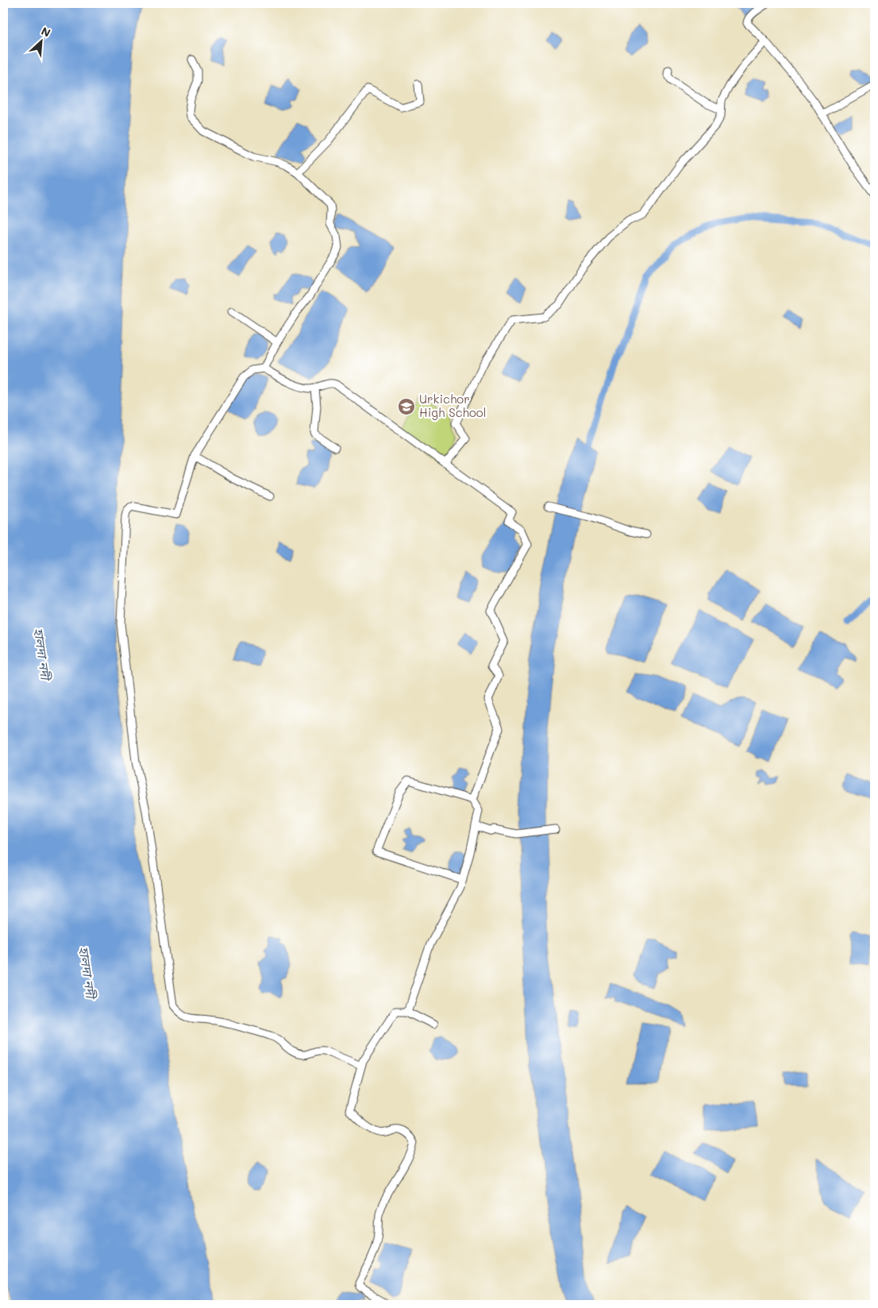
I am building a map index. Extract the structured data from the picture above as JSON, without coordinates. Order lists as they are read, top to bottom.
{
  "water": ["হালদা নদী"],
  "places": {
    "school or university": ["Urkichor High School"]
  },
  "north": "top right"
}
